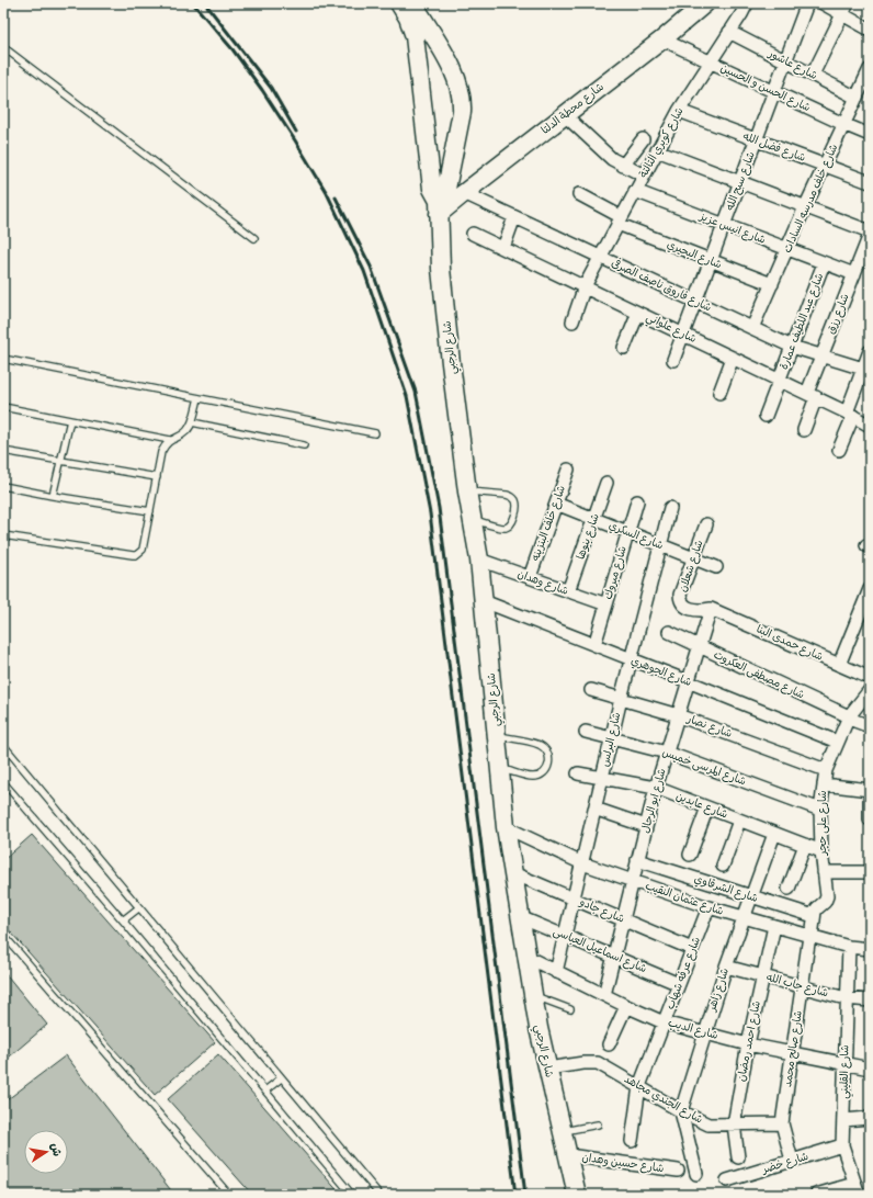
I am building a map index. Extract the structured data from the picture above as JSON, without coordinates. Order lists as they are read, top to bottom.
{
  "streets": {
    "main road": ["شارع محطة الدلتا", "شارع الرجبي"],
    "street": [
      "شارع عاشور",
      "شارع الحسن و الحسين",
      "شارع كوبري التالتة",
      "شارع فضل الله",
      "شارع سبح الله",
      "شارع خلف مدرسه السادات",
      "شارع انيس عزيز",
      "شارع البحيري",
      "شارع فاروق ناصف الصرفى",
      "شارع رزق",
      "شارع عبد اللطيف عمارة",
      "شارع علواني",
      "شارع خلف البنزينه",
      "شارع السكري",
      "شارع بنوها",
      "شارع شعلان",
      "شارع مبروك",
      "شارع وهدان",
      "شارع حمدى البنا",
      "شارع الجوهري",
      "شارع مصطفى العكروت",
      "شارع نصار",
      "شارع البرلس",
      "شارع المرسى خميس",
      "شارع ابو الرجال",
      "شارع عابدين",
      "شارع على حجر",
      "شارع الشرقاوي",
      "شارع عثمان النقيب",
      "شارع جادو",
      "شارع اسماعيل العباسى",
      "شارع عرفه شهاب",
      "شارع جاب الله",
      "شارع زاهر",
      "شارع الديب",
      "شارع احمد رمضان",
      "شارع صالح محمد",
      "شارع القليني",
      "شارع الجندي مجاهد",
      "شارع حسين وهدان",
      "شارع خضر"
    ]
  },
  "crossings": [
    ["شارع عاشور", "شارع كوبري التالتة"],
    ["شارع عاشور", "شارع سبح الله"],
    ["شارع عاشور", "شارع خلف مدرسه السادات"],
    ["شارع الحسن و الحسين", "شارع محطة الدلتا"],
    ["شارع الحسن و الحسين", "شارع كوبري التالتة"],
    ["شارع الحسن و الحسين", "شارع سبح الله"],
    ["شارع الحسن و الحسين", "شارع خلف مدرسه السادات"],
    ["شارع محطة الدلتا", "شارع فاروق ناصف الصرفى"],
    ["شارع محطة الدلتا", "شارع الرجبي"],
    ["شارع كوبري التالتة", "شارع فضل الله"],
    ["شارع كوبري التالتة", "شارع انيس عزيز"],
    ["شارع كوبري التالتة", "شارع البحيري"],
    ["شارع كوبري التالتة", "شارع فاروق ناصف الصرفى"],
    ["شارع كوبري التالتة", "شارع علواني"],
    ["شارع فضل الله", "شارع سبح الله"],
    ["شارع فضل الله", "شارع خلف مدرسه السادات"],
    ["شارع سبح الله", "شارع انيس عزيز"],
    ["شارع سبح الله", "شارع البحيري"],
    ["شارع سبح الله", "شارع فاروق ناصف الصرفى"],
    ["شارع سبح الله", "شارع علواني"],
    ["شارع خلف مدرسه السادات", "شارع انيس عزيز"],
    ["شارع خلف مدرسه السادات", "شارع البحيري"],
    ["شارع خلف مدرسه السادات", "شارع فاروق ناصف الصرفى"],
    ["شارع انيس عزيز", "شارع رزق"],
    ["شارع انيس عزيز", "شارع عبد اللطيف عمارة"],
    ["شارع فاروق ناصف الصرفى", "شارع رزق"],
    ["شارع فاروق ناصف الصرفى", "شارع عبد اللطيف عمارة"],
    ["شارع رزق", "شارع علواني"],
    ["شارع عبد اللطيف عمارة", "شارع علواني"],
    ["شارع الرجبي", "شارع وهدان"],
    ["شارع الرجبي", "شارع الجوهري"],
    ["شارع الرجبي", "شارع عثمان النقيب"],
    ["شارع الرجبي", "شارع جادو"],
    ["شارع الرجبي", "شارع اسماعيل العباسى"],
    ["شارع الرجبي", "شارع الديب"],
    ["شارع الرجبي", "شارع الجندي مجاهد"],
    ["شارع الرجبي", "شارع حسين وهدان"],
    ["شارع خلف البنزينه", "شارع السكري"],
    ["شارع خلف البنزينه", "شارع وهدان"],
    ["شارع السكري", "شارع بنوها"],
    ["شارع السكري", "شارع شعلان"],
    ["شارع السكري", "شارع مبروك"],
    ["شارع السكري", "شارع البرلس"],
    ["شارع بنوها", "شارع وهدان"],
    ["شارع شعلان", "شارع حمدى البنا"],
    ["شارع شعلان", "شارع ابو الرجال"],
    ["شارع مبروك", "شارع وهدان"],
    ["شارع مبروك", "شارع الجوهري"],
    ["شارع حمدى البنا", "شارع ابو الرجال"],
    ["شارع الجوهري", "شارع البرلس"],
    ["شارع الجوهري", "شارع ابو الرجال"],
    ["شارع الجوهري", "شارع على حجر"],
    ["شارع مصطفى العكروت", "شارع ابو الرجال"],
    ["شارع مصطفى العكروت", "شارع على حجر"],
    ["شارع نصار", "شارع البرلس"],
    ["شارع نصار", "شارع ابو الرجال"],
    ["شارع نصار", "شارع على حجر"],
    ["شارع البرلس", "شارع المرسى خميس"],
    ["شارع البرلس", "شارع عابدين"],
    ["شارع البرلس", "شارع عثمان النقيب"],
    ["شارع البرلس", "شارع جادو"],
    ["شارع البرلس", "شارع اسماعيل العباسى"],
    ["شارع البرلس", "شارع الديب"],
    ["شارع المرسى خميس", "شارع ابو الرجال"],
    ["شارع المرسى خميس", "شارع على حجر"],
    ["شارع ابو الرجال", "شارع عابدين"],
    ["شارع ابو الرجال", "شارع الشرقاوي"],
    ["شارع ابو الرجال", "شارع عثمان النقيب"],
    ["شارع ابو الرجال", "شارع جادو"],
    ["شارع ابو الرجال", "شارع اسماعيل العباسى"],
    ["شارع ابو الرجال", "شارع الديب"],
    ["شارع عابدين", "شارع على حجر"],
    ["شارع عابدين", "شارع زاهر"],
    ["شارع على حجر", "شارع الشرقاوي"],
    ["شارع على حجر", "شارع عثمان النقيب"],
    ["شارع على حجر", "شارع صالح محمد"],
    ["شارع الشرقاوي", "شارع زاهر"],
    ["شارع عثمان النقيب", "شارع عرفه شهاب"],
    ["شارع عثمان النقيب", "شارع زاهر"],
    ["شارع عثمان النقيب", "شارع احمد رمضان"],
    ["شارع عثمان النقيب", "شارع صالح محمد"],
    ["شارع عثمان النقيب", "شارع القليني"],
    ["شارع جادو", "شارع عرفه شهاب"],
    ["شارع اسماعيل العباسى", "شارع عرفه شهاب"],
    ["شارع عرفه شهاب", "شارع الديب"],
    ["شارع عرفه شهاب", "شارع الجندي مجاهد"],
    ["شارع جاب الله", "شارع زاهر"],
    ["شارع جاب الله", "شارع احمد رمضان"],
    ["شارع جاب الله", "شارع صالح محمد"],
    ["شارع جاب الله", "شارع القليني"],
    ["شارع زاهر", "شارع الديب"],
    ["شارع زاهر", "شارع الجندي مجاهد"],
    ["شارع الديب", "شارع احمد رمضان"],
    ["شارع الديب", "شارع صالح محمد"],
    ["شارع الديب", "شارع القليني"],
    ["شارع احمد رمضان", "شارع الجندي مجاهد"],
    ["شارع صالح محمد", "شارع الجندي مجاهد"],
    ["شارع صالح محمد", "شارع خضر"],
    ["شارع القليني", "شارع خضر"]
  ],
  "north": "right"
}
